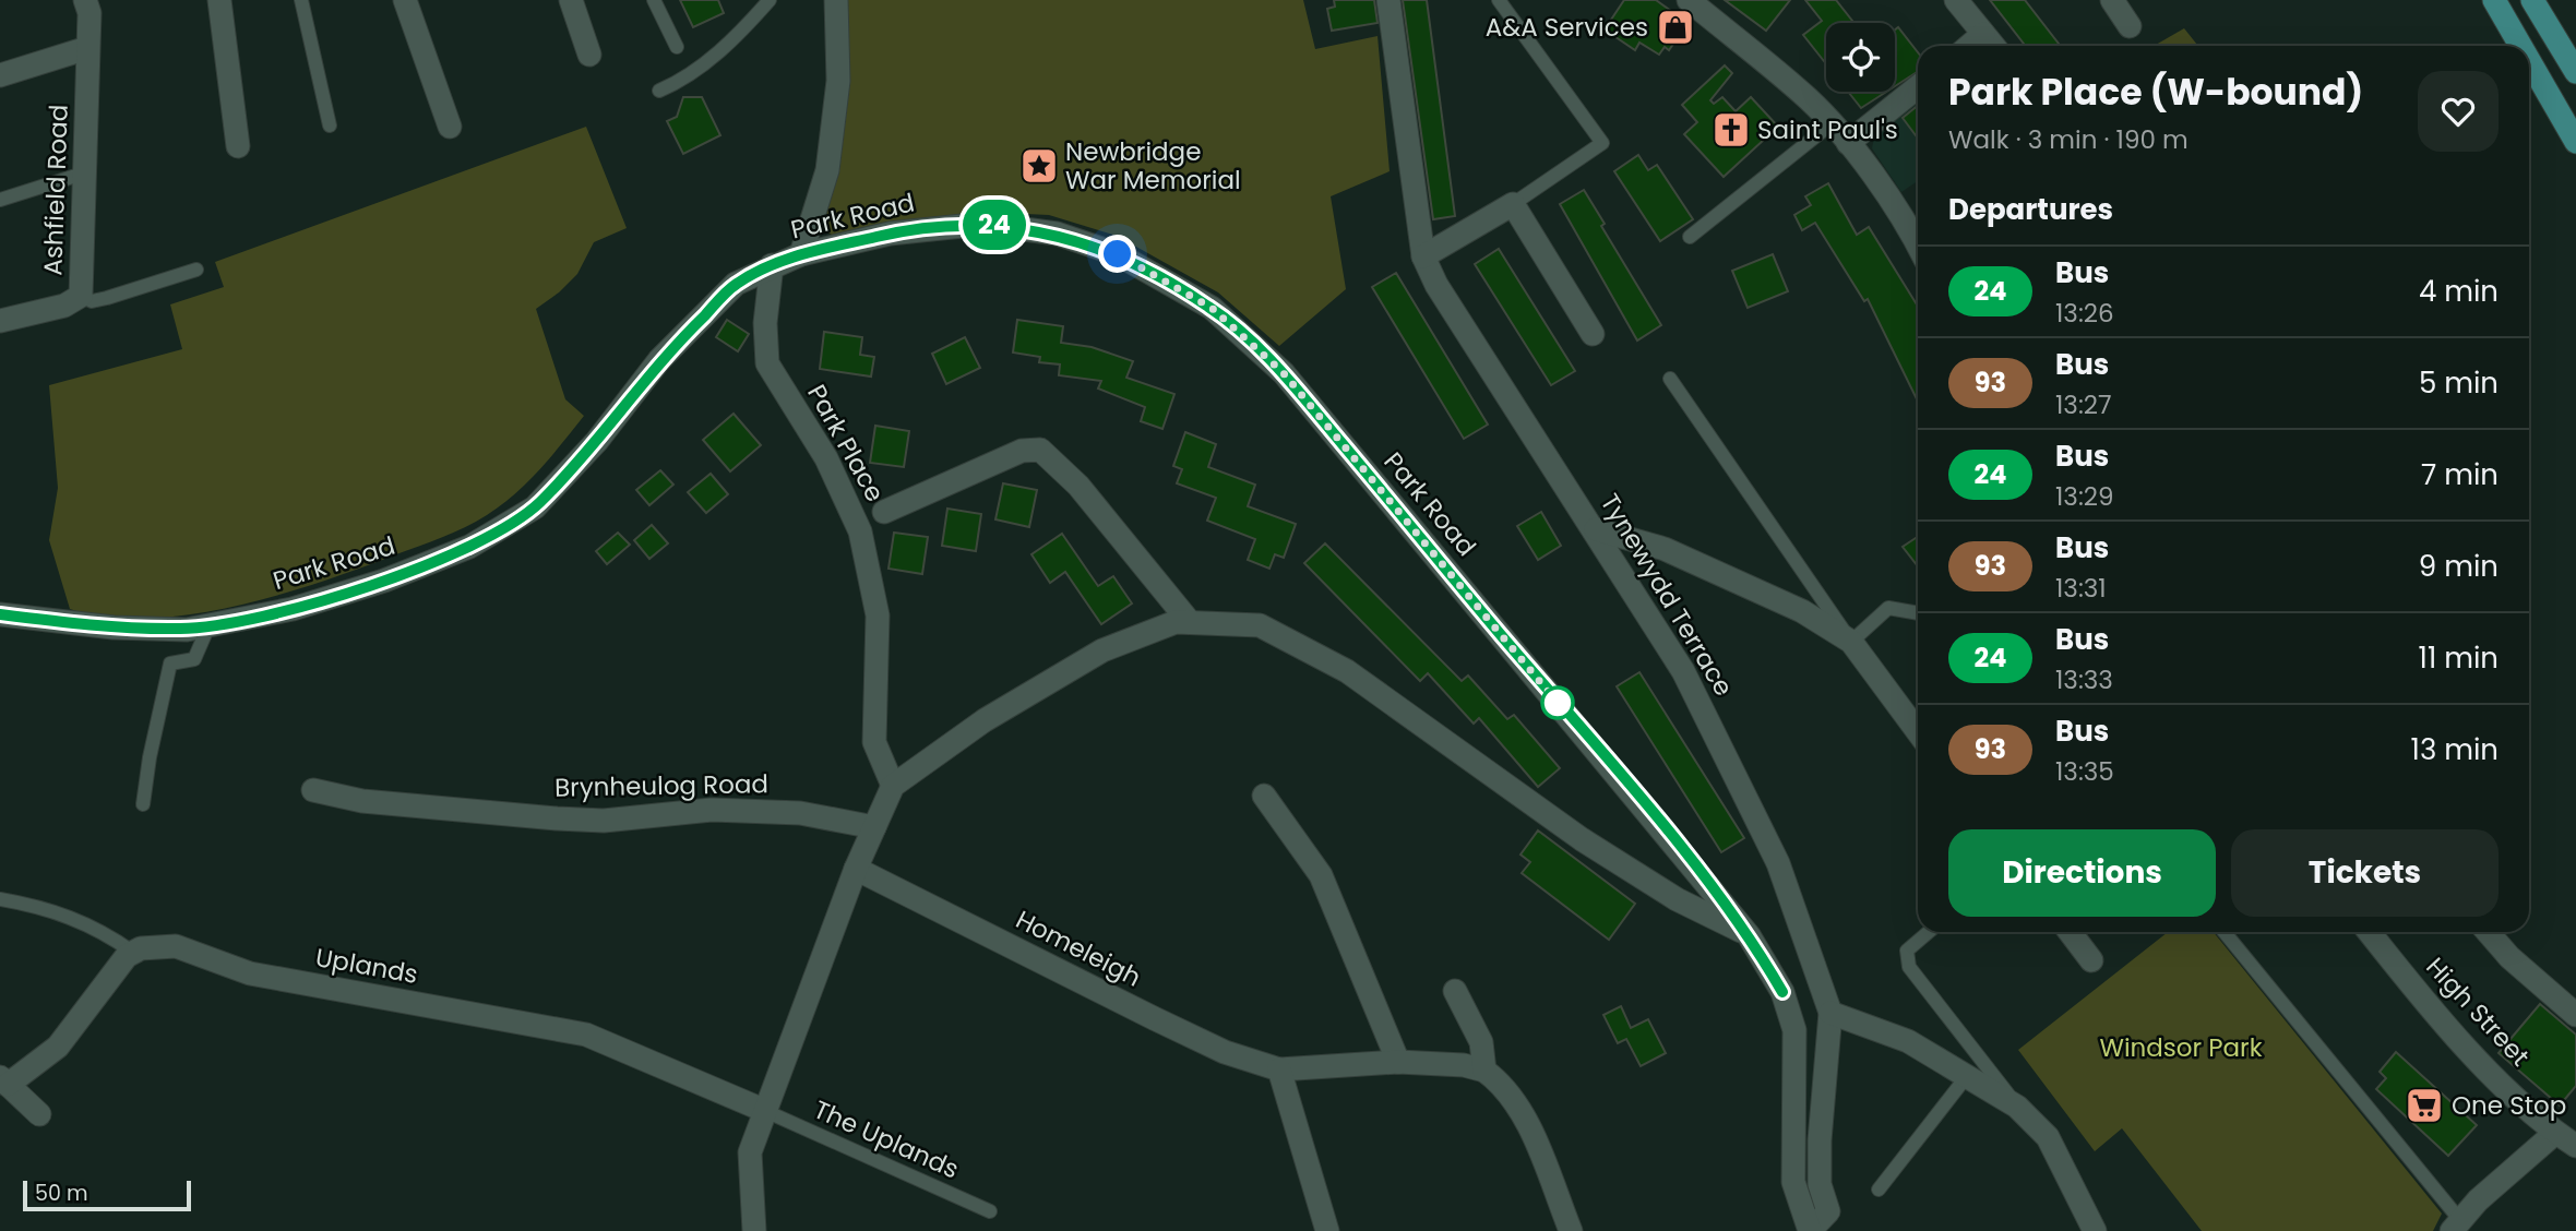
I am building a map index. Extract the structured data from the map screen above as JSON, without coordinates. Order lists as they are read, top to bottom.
{
  "streets": {
    "street": [
      "Ashfield Road",
      "Park Road",
      "Park Place",
      "Tynewydd Terrace",
      "Brynheulog Road",
      "Homeleigh",
      "Uplands",
      "High Street"
    ],
    "lane": ["The Uplands"]
  },
  "crossings": [
    ["Park Road", "Park Place"],
    ["Park Road", "Tynewydd Terrace"],
    ["Uplands", "The Uplands"]
  ],
  "parks": ["Windsor Park"],
  "places": {
    "shop": ["A&A Services"],
    "church": ["Saint Paul's"],
    "place": ["Newbridge War Memorial"],
    "supermarket": ["One Stop"]
  },
  "lines": ["bus line 24"],
  "scale_bar": "50 m",
  "page": {
    "on_map": "24",
    "heading": [
      ["Park Place (W-bound)", "Walk · 3 min · 190 m"],
      "Departures"
    ],
    "list": [
      {
        "mark": "24",
        "name": "Bus",
        "note": "13:26",
        "value": "4 min"
      },
      {
        "mark": "93",
        "name": "Bus",
        "note": "13:27",
        "value": "5 min"
      },
      {
        "mark": "24",
        "name": "Bus",
        "note": "13:29",
        "value": "7 min"
      },
      {
        "mark": "93",
        "name": "Bus",
        "note": "13:31",
        "value": "9 min"
      },
      {
        "mark": "24",
        "name": "Bus",
        "note": "13:33",
        "value": "11 min"
      },
      {
        "mark": "93",
        "name": "Bus",
        "note": "13:35",
        "value": "13 min"
      }
    ],
    "buttons": ["Directions", "Tickets"],
    "scale": "50 m"
  }
}
